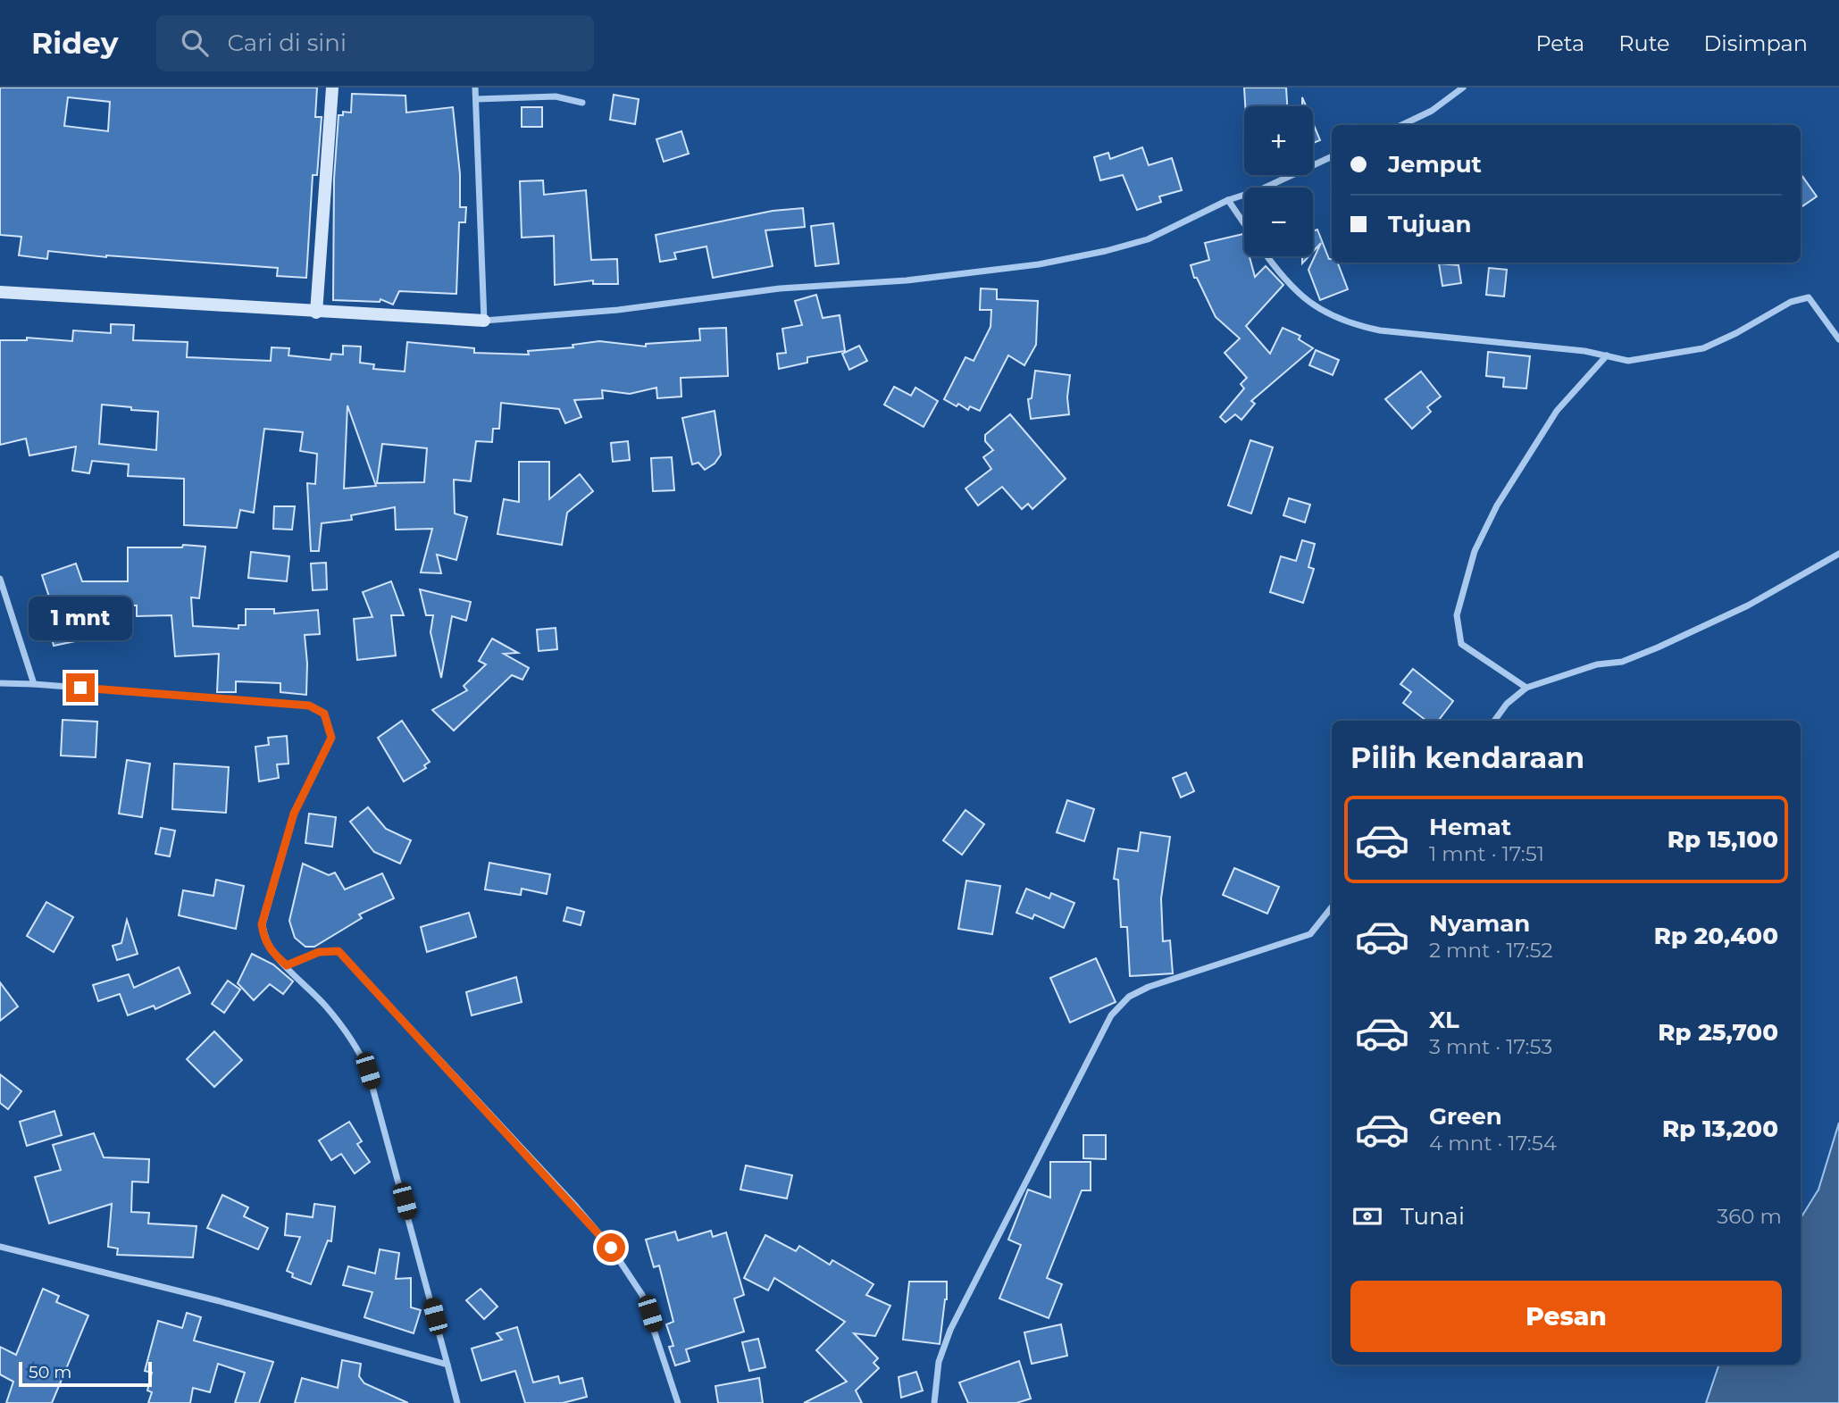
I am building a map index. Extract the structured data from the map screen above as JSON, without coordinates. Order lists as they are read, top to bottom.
{
  "scale_bar": "50 m",
  "page": {
    "header": "Ridey",
    "search": "Cari di sini",
    "nav": ["Peta", "Rute", "Disimpan"],
    "map_buttons": ["+", "−"],
    "banner": ["Jemput", "Tujuan"],
    "bubble": "1 mnt",
    "heading": "Pilih kendaraan",
    "list": [
      {
        "name": "Hemat",
        "note": "1 mnt · 17:51",
        "value": "Rp 15,100"
      },
      {
        "name": "Nyaman",
        "note": "2 mnt · 17:52",
        "value": "Rp 20,400"
      },
      {
        "name": "XL",
        "note": "3 mnt · 17:53",
        "value": "Rp 25,700"
      },
      {
        "name": "Green",
        "note": "4 mnt · 17:54",
        "value": "Rp 13,200"
      }
    ],
    "pay": ["Tunai", "360 m"],
    "buttons": "Pesan",
    "scale": "50 m"
  }
}
